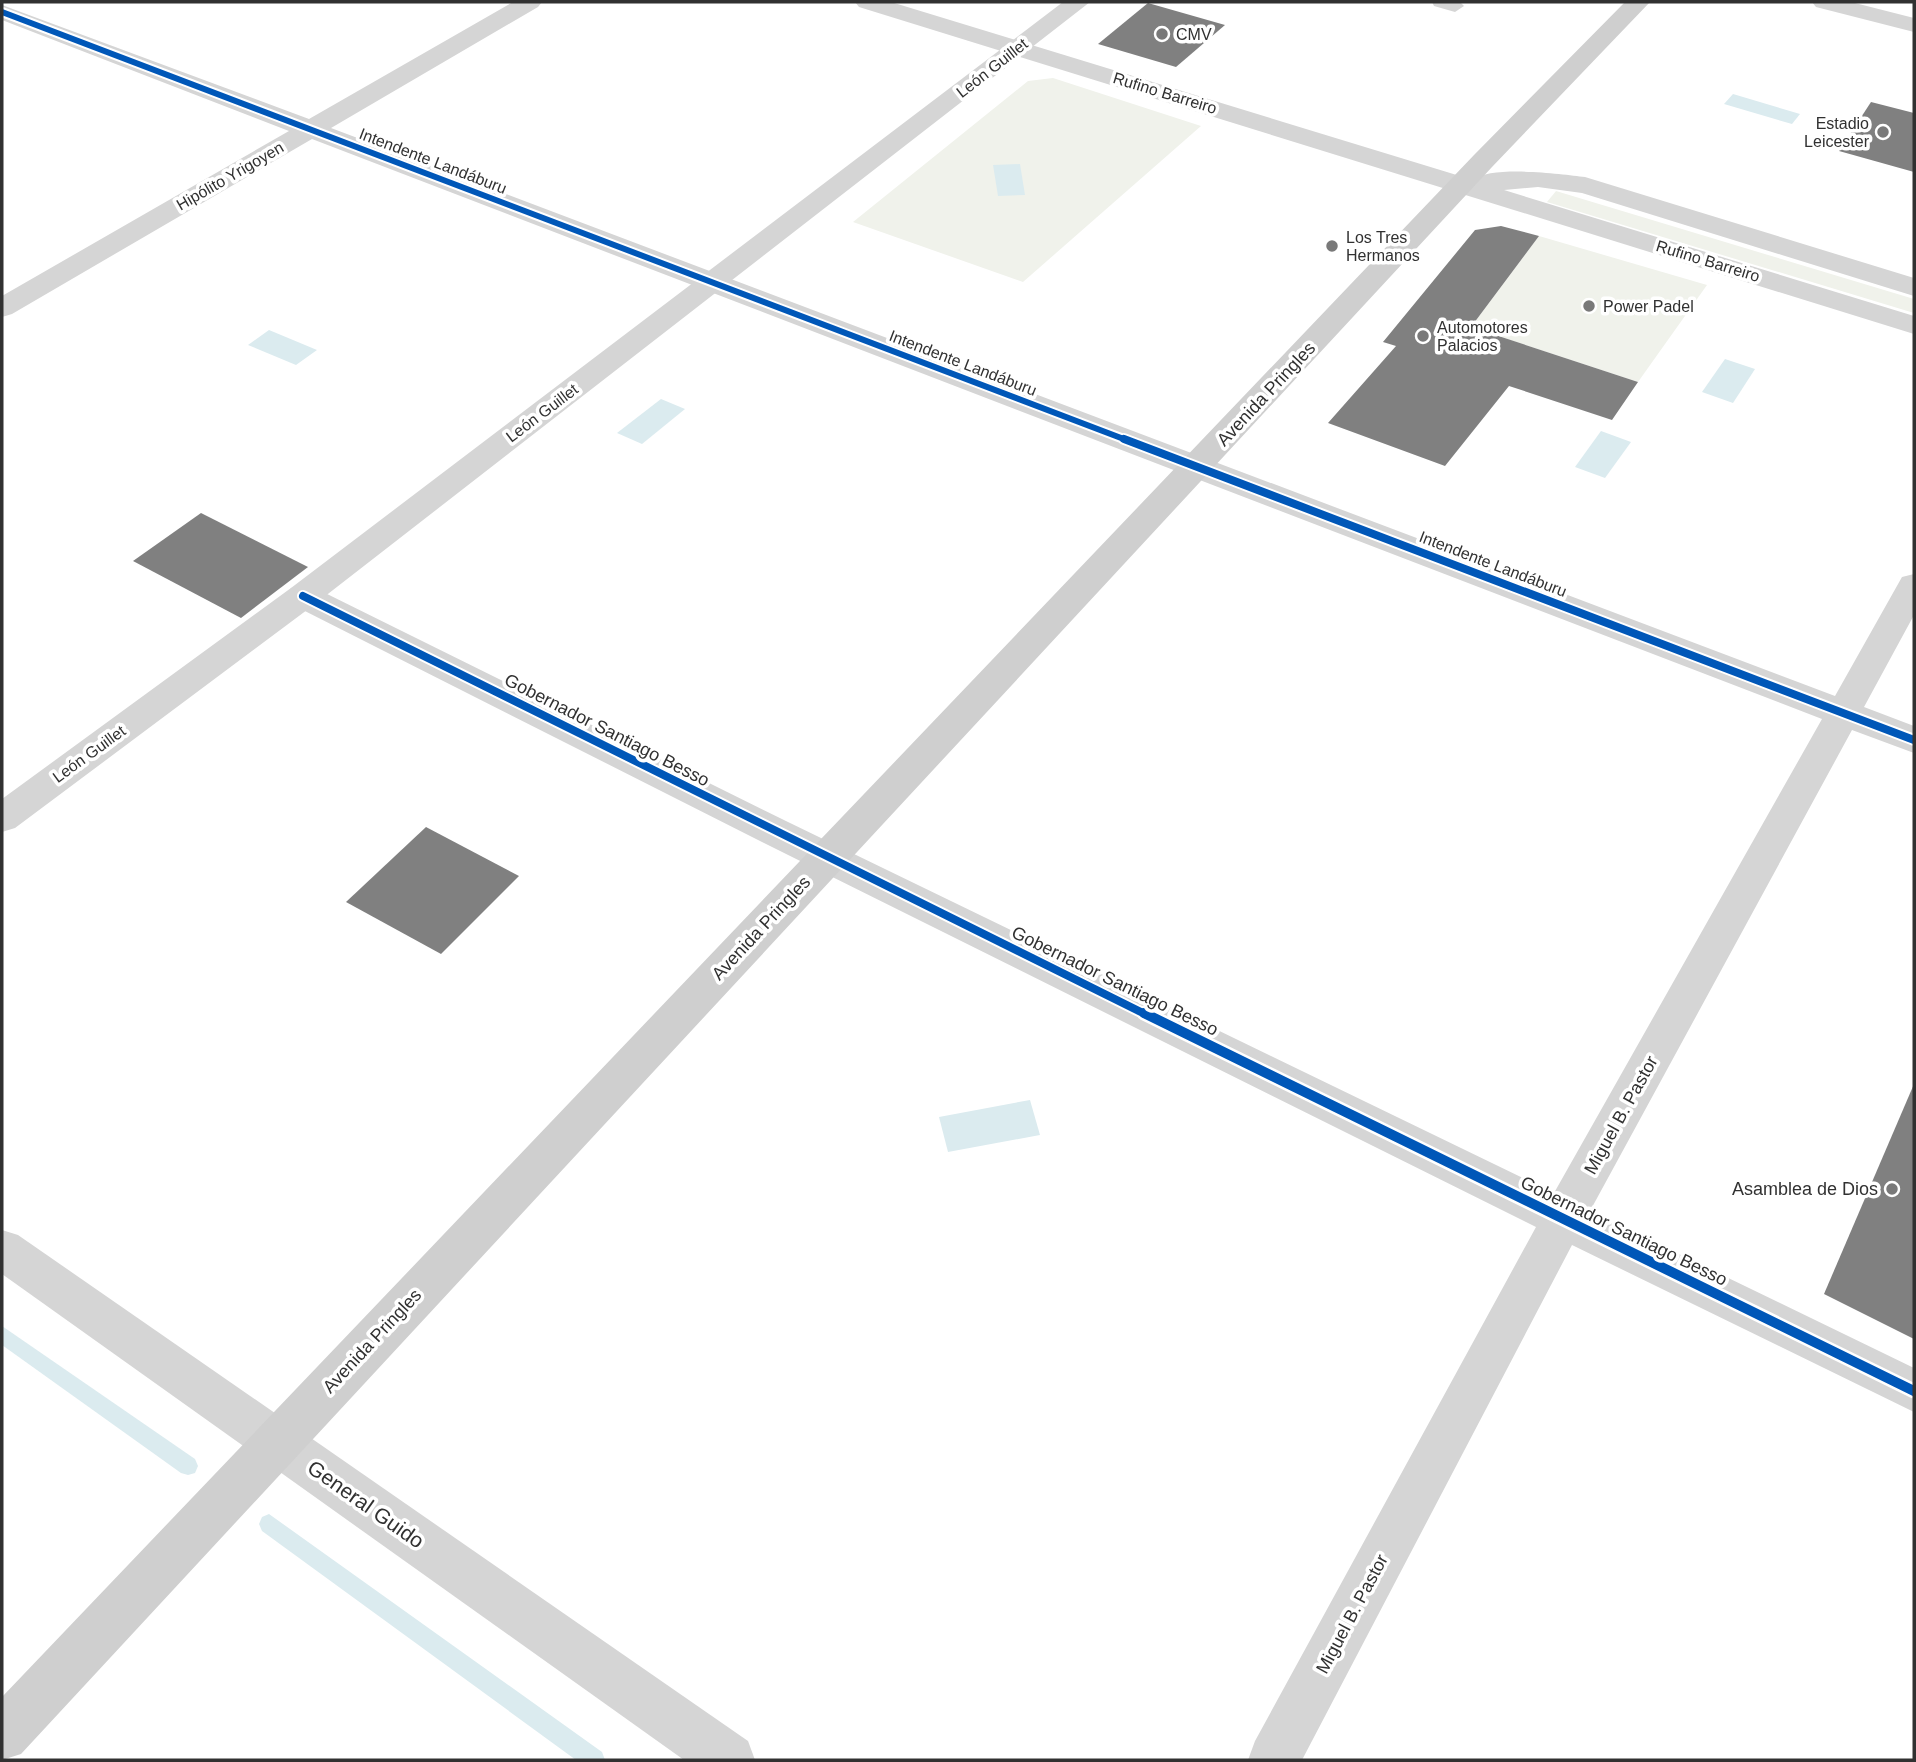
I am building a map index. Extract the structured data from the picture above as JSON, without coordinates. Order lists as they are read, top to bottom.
{
  "streets": {
    "main road": ["Avenida Pringles"],
    "street": [
      "León Guillet",
      "Rufino Barreiro",
      "Intendente Landáburu",
      "Hipólito Yrigoyen",
      "Gobernador Santiago Besso",
      "Miguel B. Pastor",
      "General Guido"
    ]
  },
  "crossings": [
    ["León Guillet", "Rufino Barreiro"],
    ["León Guillet", "Intendente Landáburu"],
    ["León Guillet", "Gobernador Santiago Besso"],
    ["Rufino Barreiro", "Avenida Pringles"],
    ["Intendente Landáburu", "Hipólito Yrigoyen"],
    ["Intendente Landáburu", "Avenida Pringles"],
    ["Intendente Landáburu", "Miguel B. Pastor"],
    ["Avenida Pringles", "Gobernador Santiago Besso"],
    ["Avenida Pringles", "General Guido"],
    ["Gobernador Santiago Besso", "Miguel B. Pastor"]
  ],
  "places": [
    "CMV",
    "Estadio Leicester",
    "Los Tres Hermanos",
    "Power Padel",
    "Automotores Palacios",
    "Asamblea de Dios"
  ]
}
